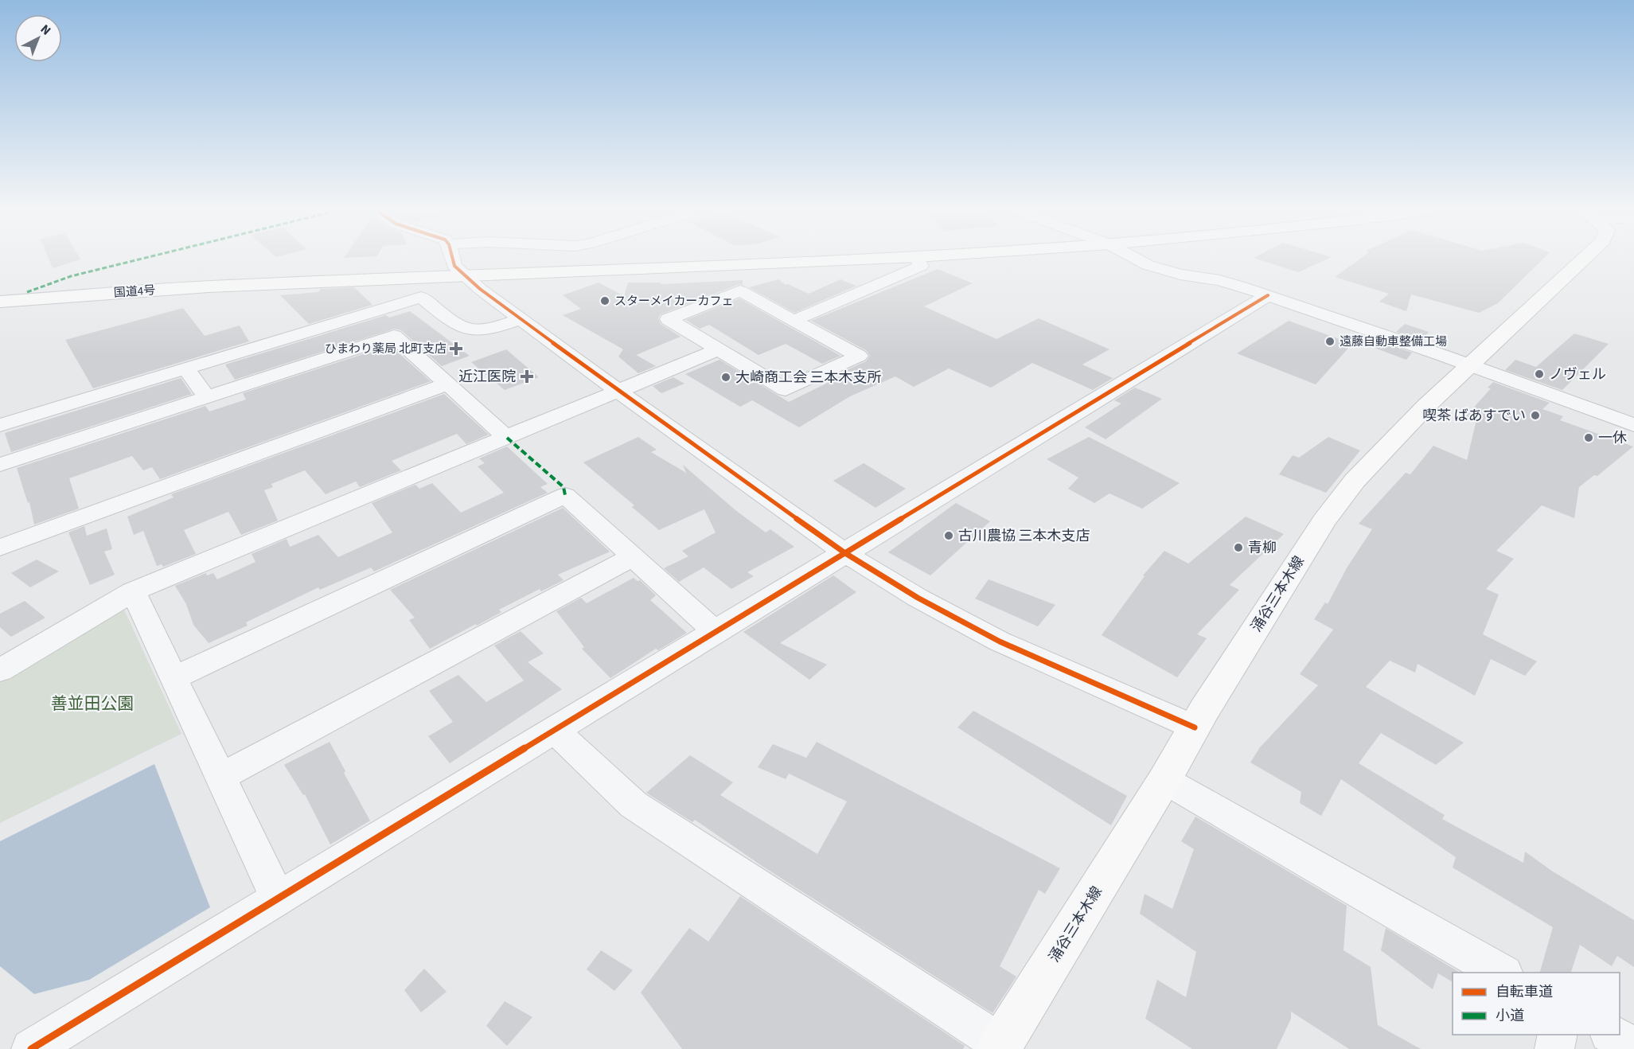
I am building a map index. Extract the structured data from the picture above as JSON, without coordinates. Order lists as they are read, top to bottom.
{
  "streets": {
    "main road": ["国道4号", "涌谷三本木線"]
  },
  "parks": ["善並田公園"],
  "places": {
    "other": [
      "スターメイカーカフェ",
      "遠藤自動車整備工場",
      "ノヴェル",
      "大崎商工会 三本木支所",
      "喫茶 ばあすでい",
      "一休",
      "古川農協 三本木支店",
      "青柳"
    ],
    "health": ["ひまわり薬局 北町支店", "近江医院"]
  },
  "legend": ["自転車道", "小道"],
  "north": "top right"
}
